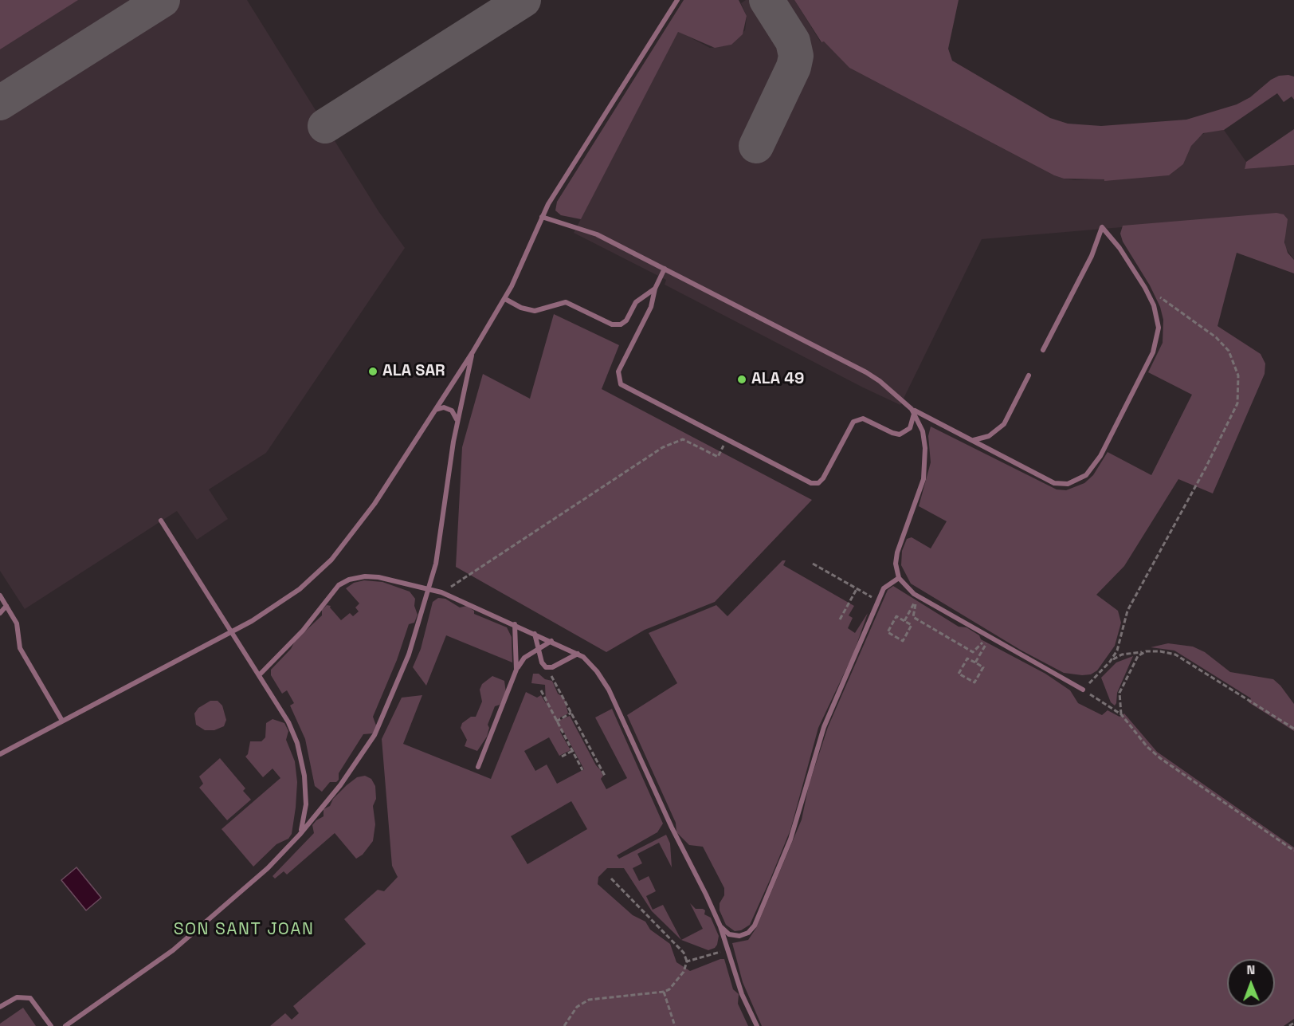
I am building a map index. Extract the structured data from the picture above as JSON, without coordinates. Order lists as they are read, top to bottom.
{
  "districts": ["SON SANT JOAN"],
  "places": ["ALA SAR", "ALA 49"],
  "north": "top"
}
